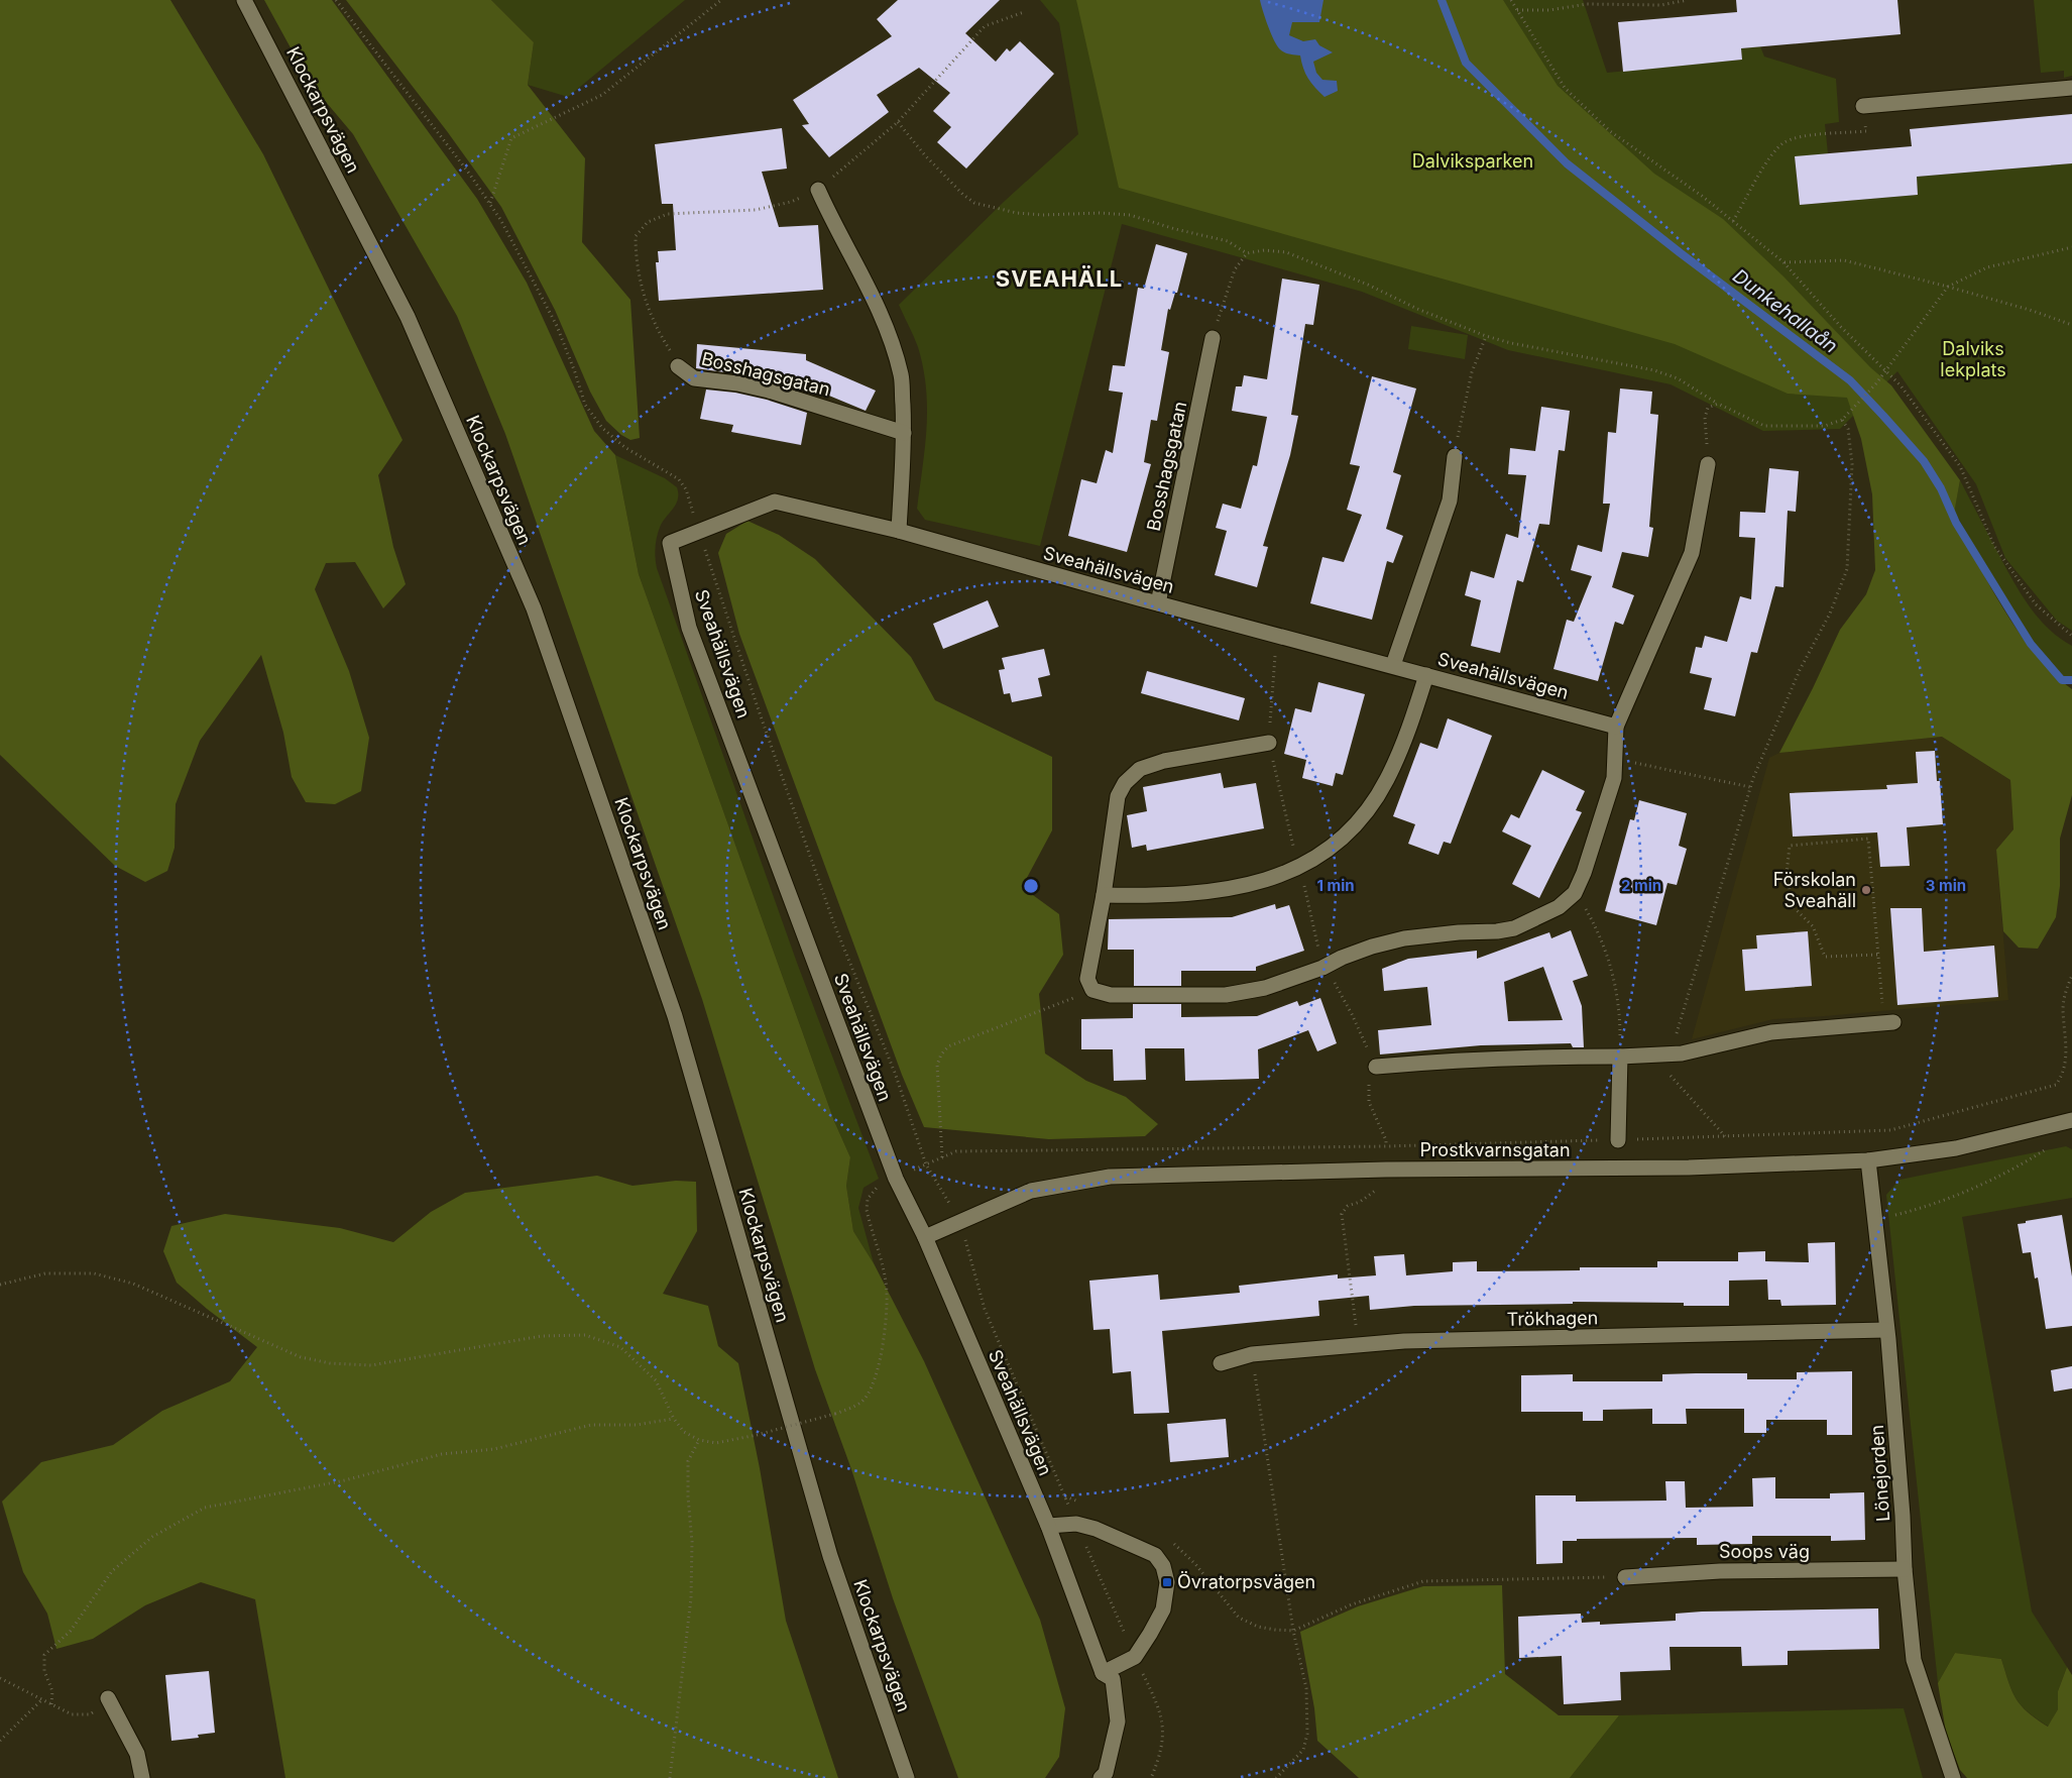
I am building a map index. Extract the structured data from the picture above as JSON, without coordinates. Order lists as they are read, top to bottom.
{
  "streets": {
    "street": [
      "Klockarpsvägen",
      "Bosshagsgatan",
      "Sveahällsvägen",
      "Prostkvarnsgatan",
      "Trökhagen",
      "Lönejorden",
      "Soops väg"
    ]
  },
  "crossings": [
    ["Bosshagsgatan", "Sveahällsvägen"],
    ["Sveahällsvägen", "Prostkvarnsgatan"],
    ["Prostkvarnsgatan", "Lönejorden"],
    ["Trökhagen", "Lönejorden"],
    ["Lönejorden", "Soops väg"]
  ],
  "districts": ["SVEAHÄLL"],
  "water": ["Dunkehallaån"],
  "parks": ["Dalviksparken", "Dalviks lekplats"],
  "places": {
    "other": ["Förskolan Sveahäll"],
    "transit": ["Övratorpsvägen"]
  },
  "rings": ["1 min", "2 min", "3 min"]
}
